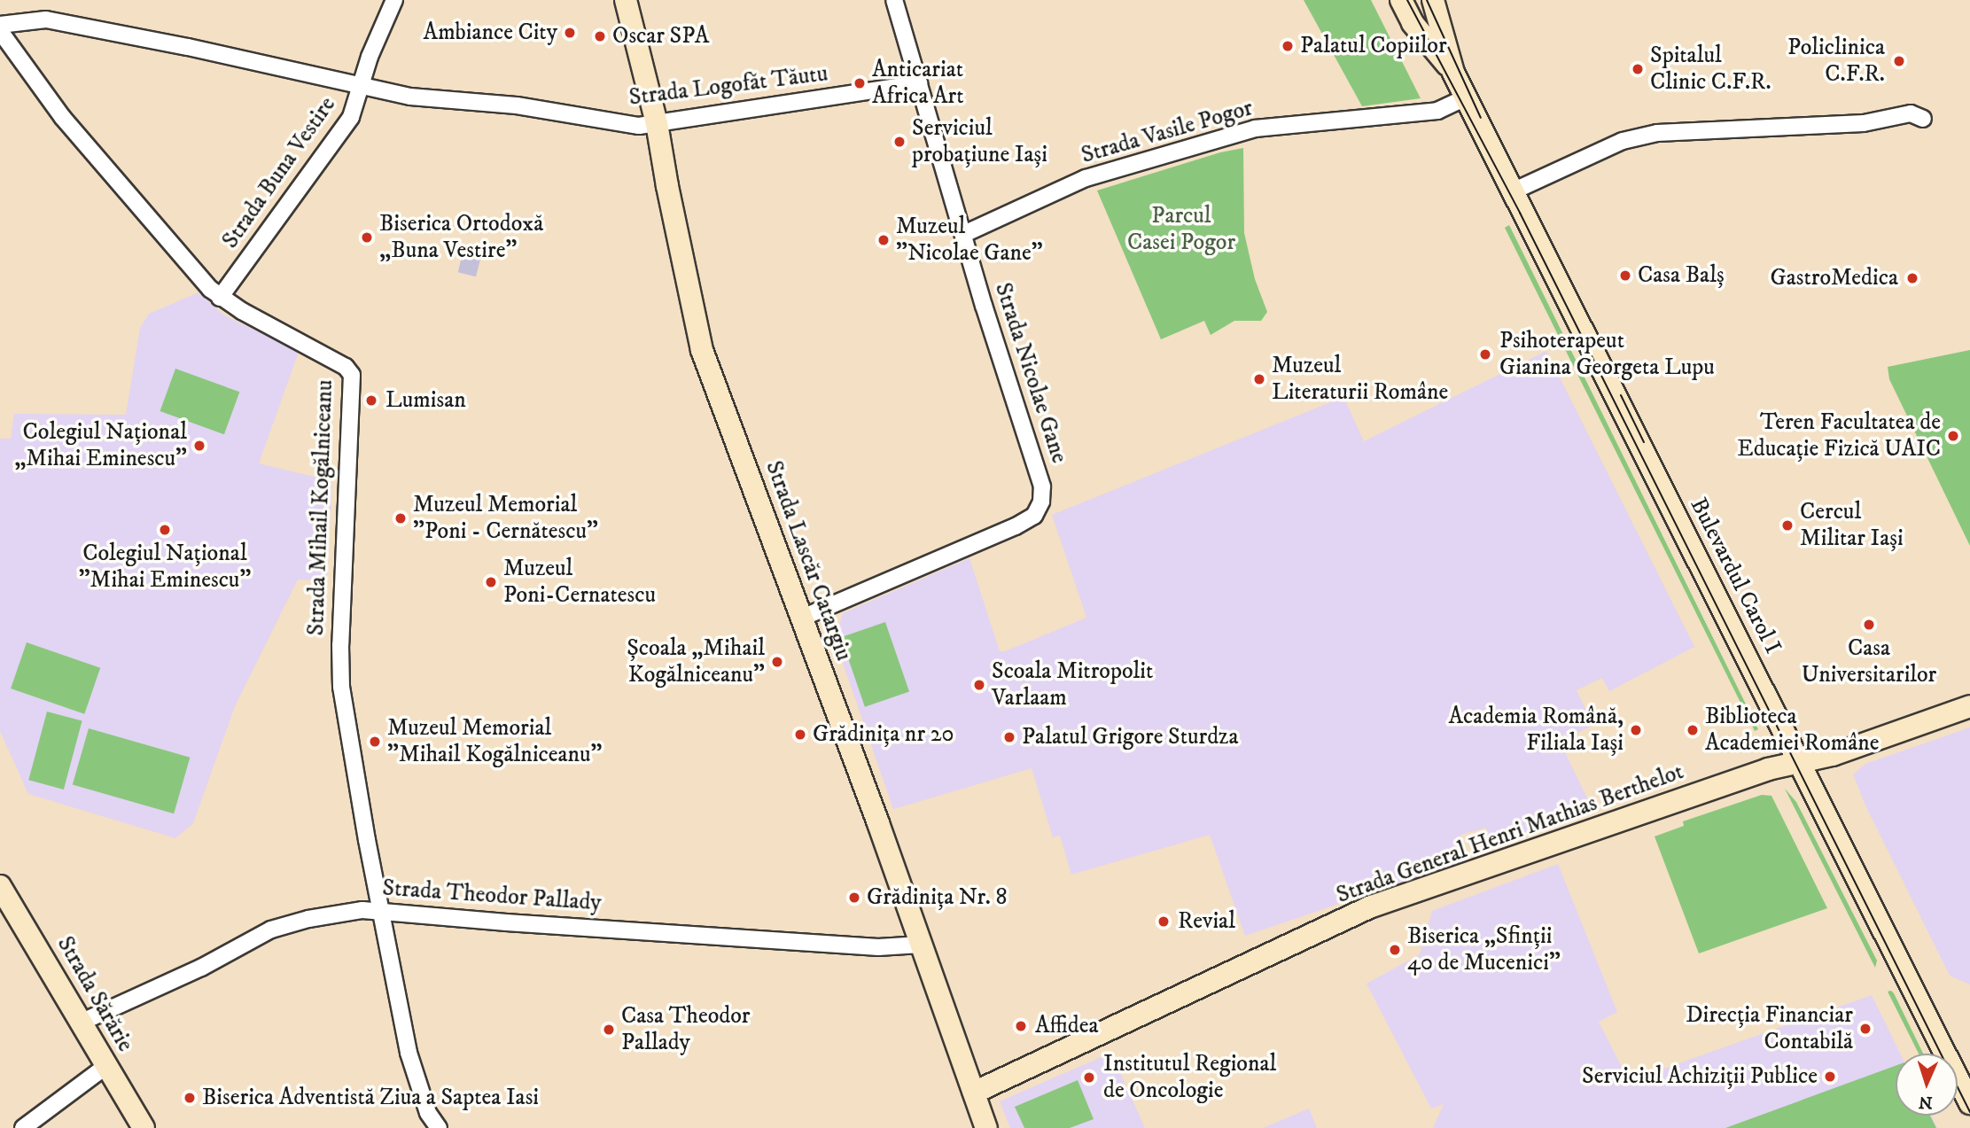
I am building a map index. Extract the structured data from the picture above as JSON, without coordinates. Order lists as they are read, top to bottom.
{
  "streets": {
    "street": [
      "Strada Logofăt Tăutu",
      "Strada Vasile Pogor",
      "Strada Buna Vestire",
      "Strada Nicolae Gane",
      "Strada Mihail Kogălniceanu",
      "Strada Lascăr Catargiu",
      "Bulevardul Carol I",
      "Strada General Henri Mathias Berthelot",
      "Strada Theodor Pallady",
      "Strada Sărărie"
    ]
  },
  "crossings": [
    ["Strada Logofăt Tăutu", "Strada Buna Vestire"],
    ["Strada Logofăt Tăutu", "Strada Nicolae Gane"],
    ["Strada Logofăt Tăutu", "Strada Lascăr Catargiu"],
    ["Strada Vasile Pogor", "Strada Nicolae Gane"],
    ["Strada Vasile Pogor", "Bulevardul Carol I"],
    ["Strada Buna Vestire", "Strada Mihail Kogălniceanu"],
    ["Strada Nicolae Gane", "Strada Lascăr Catargiu"],
    ["Strada Mihail Kogălniceanu", "Strada Theodor Pallady"],
    ["Strada Lascăr Catargiu", "Strada General Henri Mathias Berthelot"],
    ["Strada Lascăr Catargiu", "Strada Theodor Pallady"],
    ["Bulevardul Carol I", "Strada General Henri Mathias Berthelot"],
    ["Strada Theodor Pallady", "Strada Sărărie"]
  ],
  "parks": ["Parcul Casei Pogor"],
  "places": [
    "Ambiance City",
    "Oscar SPA",
    "Palatul Copiilor",
    "Policlinica C.F.R.",
    "Spitalul Clinic C.F.R.",
    "Anticariat Africa Art",
    "Serviciul probațiune Iași",
    "Biserica Ortodoxă „Buna Vestire”",
    "Muzeul \"Nicolae Gane\"",
    "Casa Balș",
    "GastroMedica",
    "Psihoterapeut Gianina Georgeta Lupu",
    "Muzeul Literaturii Române",
    "Lumisan",
    "Teren Facultatea de Educație Fizică UAIC",
    "Colegiul Național „Mihai Eminescu”",
    "Muzeul Memorial \"Poni - Cernătescu\"",
    "Cercul Militar Iași",
    "Colegiul Național \"Mihai Eminescu\"",
    "Muzeul Poni-Cernatescu",
    "Casa Universitarilor",
    "Școala „Mihail Kogălniceanu”",
    "Scoala Mitropolit Varlaam",
    "Academia Română, Filiala Iași",
    "Biblioteca Academiei Române",
    "Grădinița nr 20",
    "Palatul Grigore Sturdza",
    "Muzeul Memorial \"Mihail Kogălniceanu\"",
    "Grădinița Nr. 8",
    "Revial",
    "Biserica „Sfinții 40 de Mucenici”",
    "Affidea",
    "Direcția Financiar Contabilă",
    "Casa Theodor Pallady",
    "Serviciul Achiziții Publice",
    "Institutul Regional de Oncologie",
    "Biserica Adventistă Ziua a Saptea Iasi"
  ],
  "north": "bottom"
}
